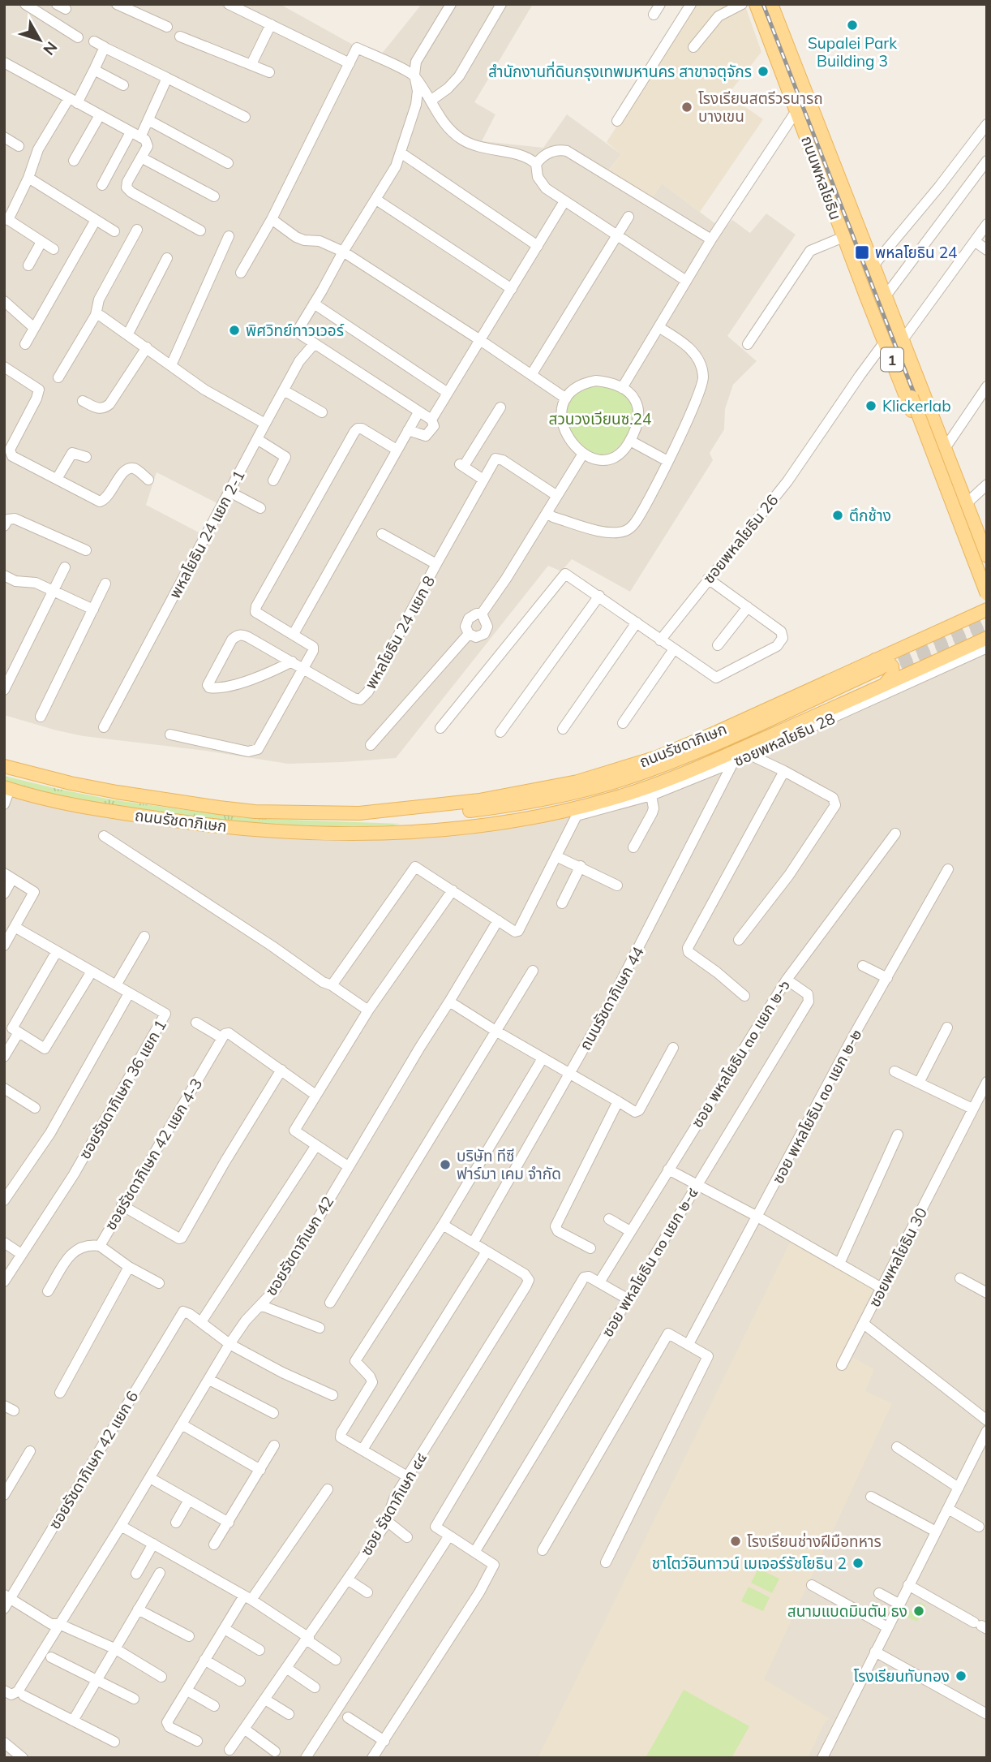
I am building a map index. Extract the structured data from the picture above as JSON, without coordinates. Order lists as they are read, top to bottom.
{
  "streets": {
    "main road": ["ถนนพหลโยธิน", "1", "ถนนรัชดาภิเษก"],
    "street": [
      "พหลโยธิน 24 แยก 2-1",
      "ซอยพหลโยธิน 26",
      "พหลโยธิน 24 แยก 8",
      "ซอยพหลโยธิน 28",
      "ถนนรัชดาภิเษก 44",
      "ซอย พหลโยธิน ๓๐ แยก ๒-๖",
      "ซอยรัชดาภิเษก 36 แยก 1",
      "ซอย พหลโยธิน ๓๐ แยก ๒-๒",
      "ซอยรัชดาภิเษก 42 แยก 4-3",
      "ซอยรัชดาภิเษก 42",
      "ซอยพหลโยธิน 30",
      "ซอย พหลโยธิน ๓๐ แยก ๒-๔",
      "ซอยรัชดาภิเษก 42 แยก 6",
      "ซอย รัชดาภิเษก ๔๔"
    ]
  },
  "crossings": [
    ["ถนนพหลโยธิน", "ซอยพหลโยธิน 26"],
    ["ถนนพหลโยธิน", "ถนนรัชดาภิเษก"],
    ["ซอยพหลโยธิน 28", "ถนนรัชดาภิเษก"],
    ["ซอยพหลโยธิน 28", "ถนนรัชดาภิเษก 44"],
    ["ถนนรัชดาภิเษก", "ถนนรัชดาภิเษก 44"],
    ["ซอย พหลโยธิน ๓๐ แยก ๒-๖", "ซอย พหลโยธิน ๓๐ แยก ๒-๔"]
  ],
  "parks": ["สวนวงเวียนซ.24"],
  "places": {
    "other": [
      "Supalei Park Building 3",
      "สำนักงานที่ดินกรุงเทพมหานคร สาขาจตุจักร",
      "โรงเรียนสตรีวรนารถ บางเขน",
      "พิศวิทย์ทาวเวอร์",
      "Klickerlab",
      "ตึกช้าง",
      "บริษัท ทีซี ฟาร์มา เคม จำกัด",
      "โรงเรียนช่างฝีมือทหาร",
      "ชาโตว์อินทาวน์ เมเจอร์รัชโยธิน 2",
      "สนามแบดมินตัน ธง",
      "โรงเรียนทับทอง"
    ],
    "transit": ["พหลโยธิน 24"]
  },
  "north": "bottom right"
}
